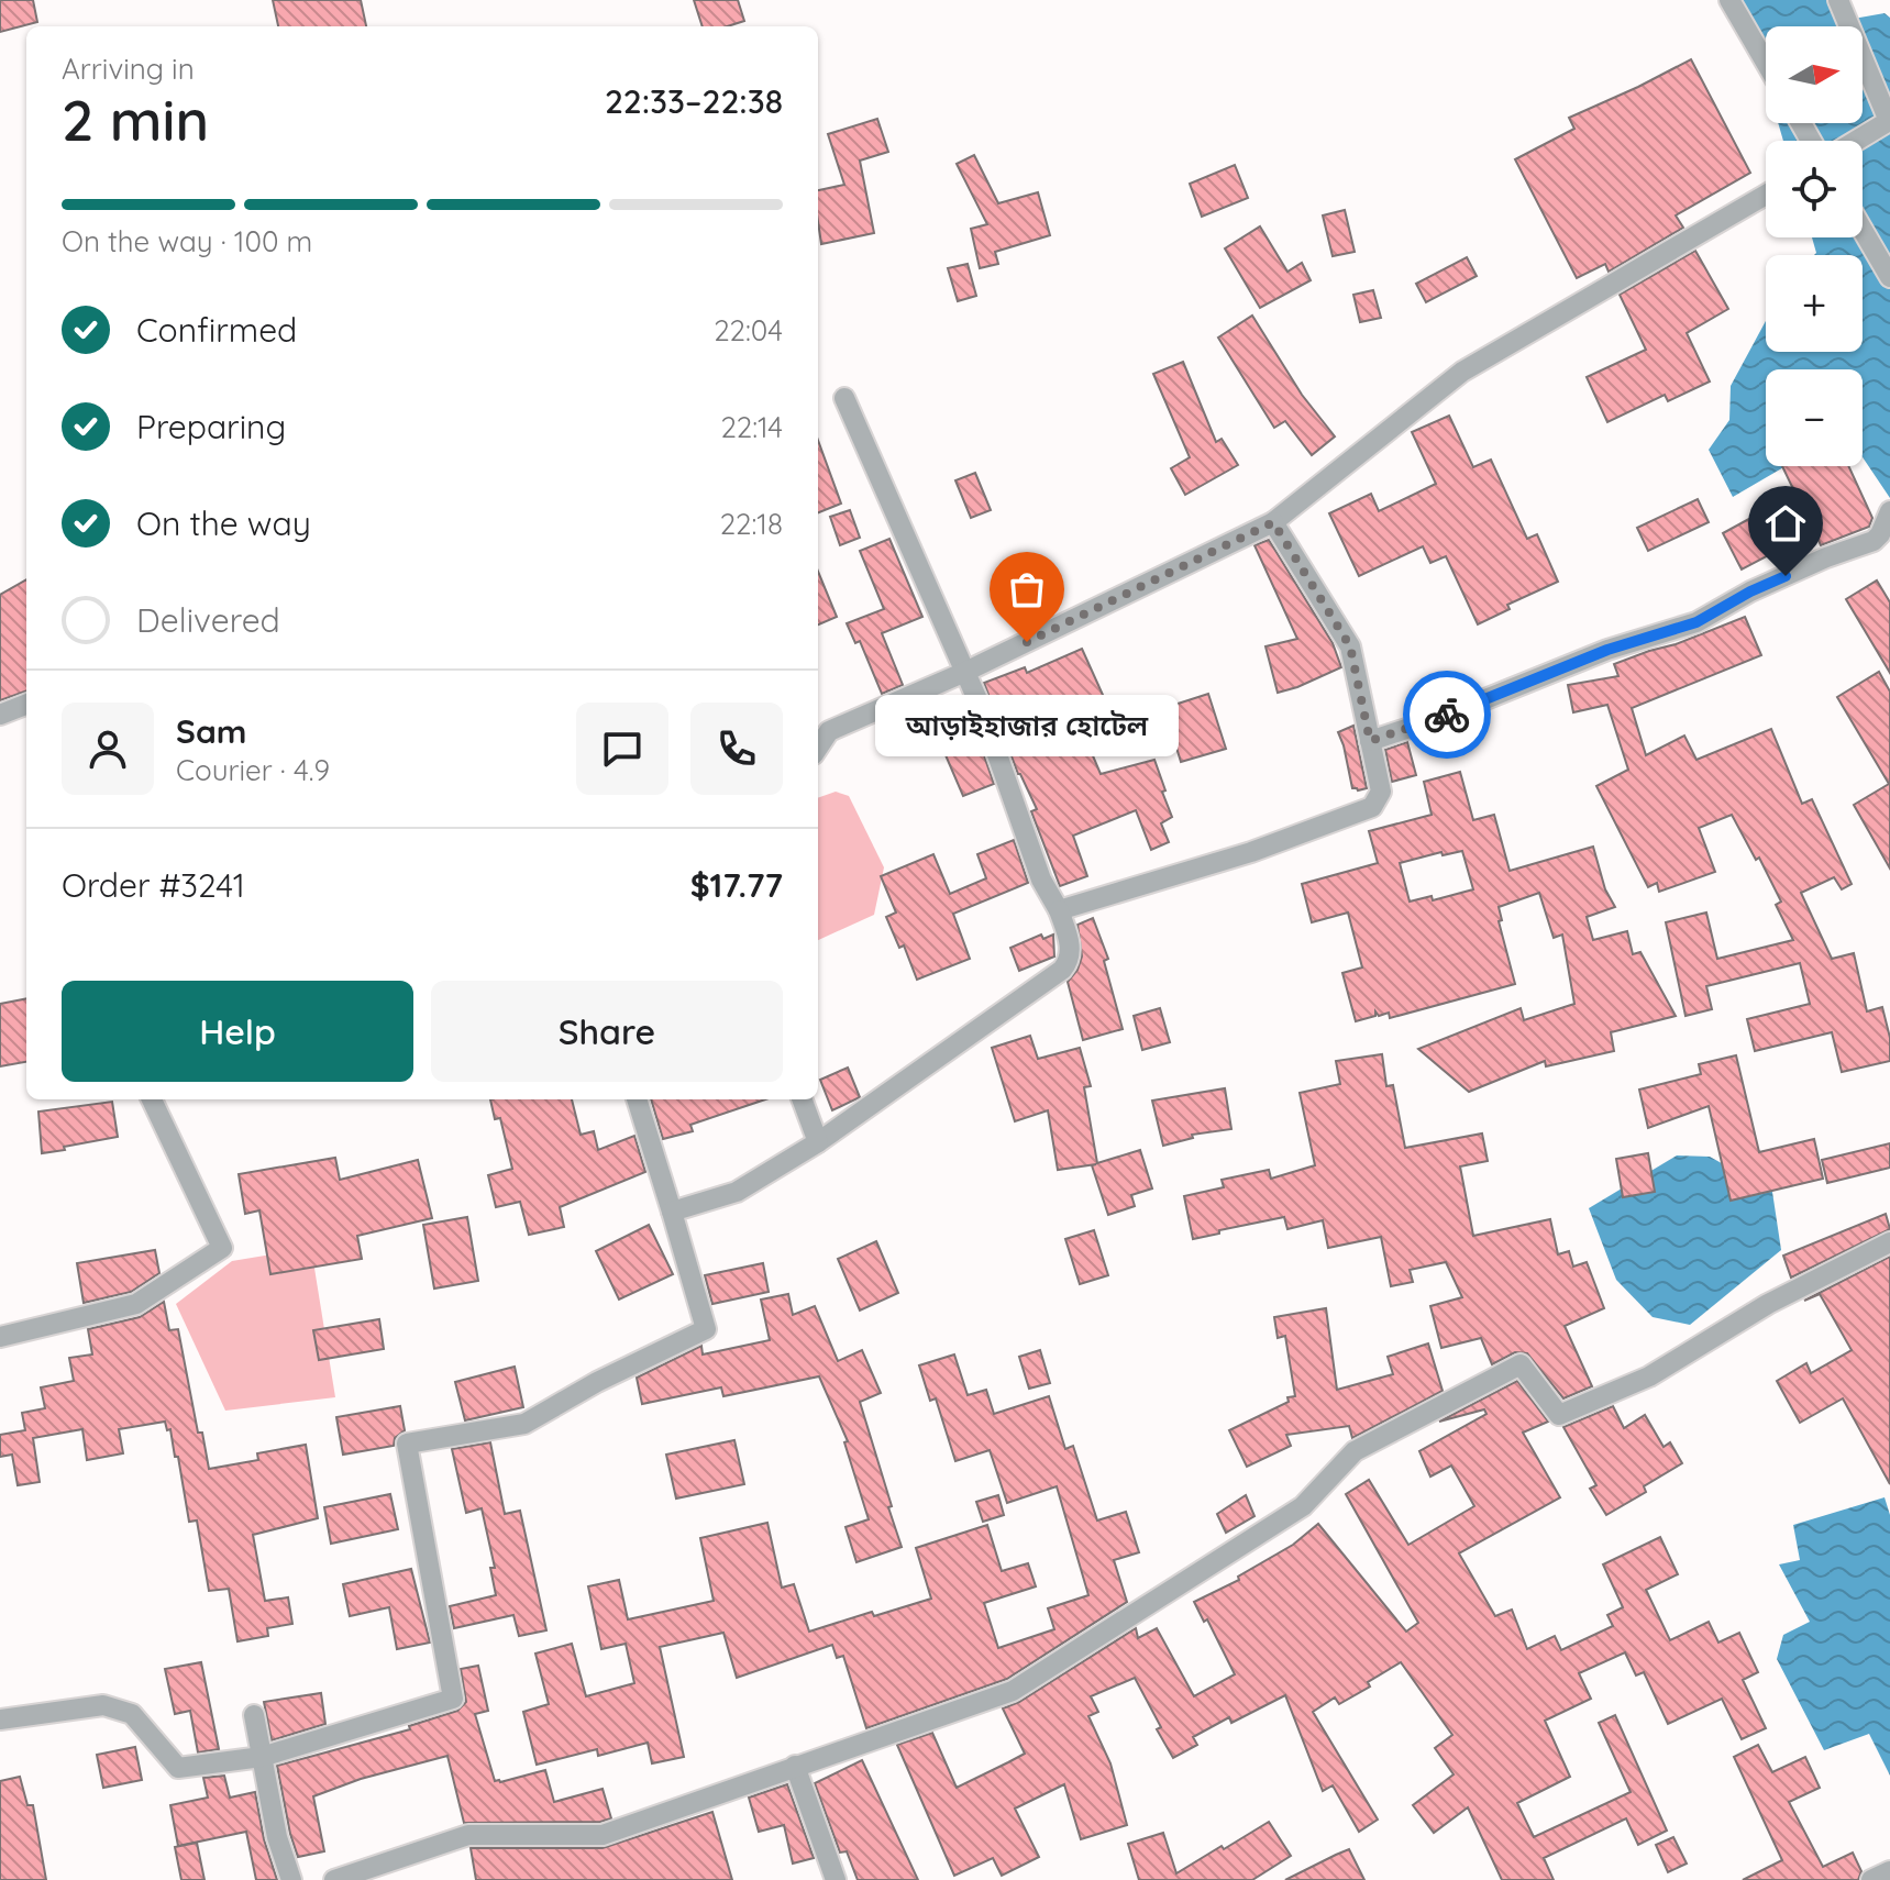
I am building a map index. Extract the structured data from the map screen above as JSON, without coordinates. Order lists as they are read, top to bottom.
{
  "places": ["আড়াইহাজার হোটেল"],
  "north": "right",
  "page": {
    "map_buttons": ["+", "−"],
    "heading": ["2 min", "Arriving in", "22:33–22:38"],
    "panel": [
      "Sam",
      "Courier · 4.9",
      "Order #3241",
      "$17.77"
    ],
    "bar": "On the way · 100 m",
    "list": [
      ["Confirmed", "22:04"],
      ["Preparing", "22:14"],
      ["On the way", "22:18"],
      "Delivered"
    ],
    "bubble": "আড়াইহাজার হোটেল",
    "buttons": ["Help", "Share"]
  }
}
